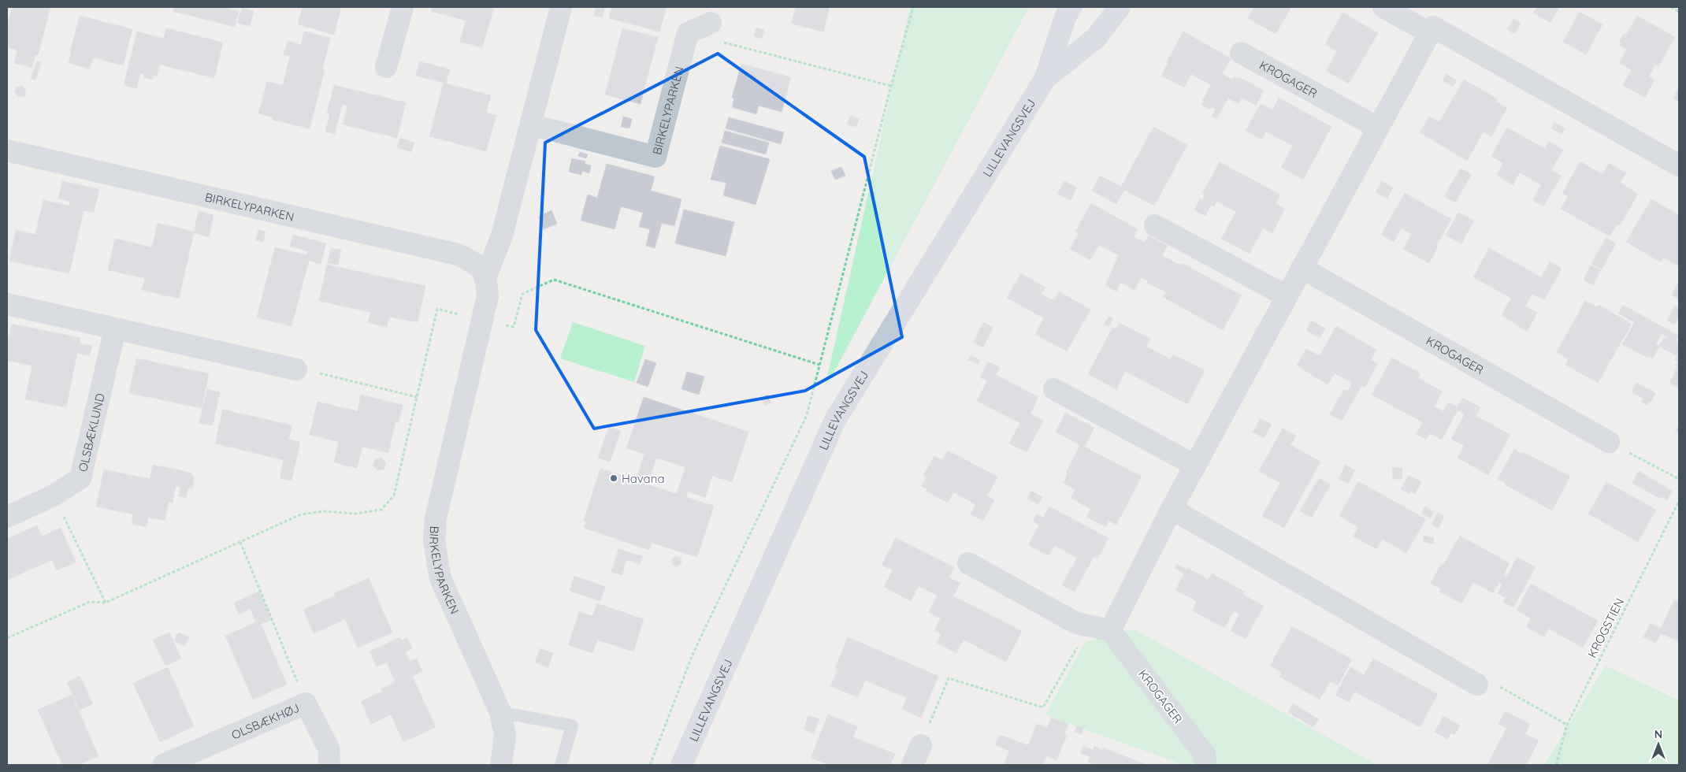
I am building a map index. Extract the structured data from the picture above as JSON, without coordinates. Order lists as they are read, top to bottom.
{
  "streets": {
    "street": [
      "KROGAGER",
      "BIRKELYPARKEN",
      "LILLEVANGSVEJ",
      "OLSBÆKLUND",
      "OLSBÆKHØJ"
    ],
    "path": ["KROGSTIEN"]
  },
  "places": ["Havana"],
  "north": "top"
}
